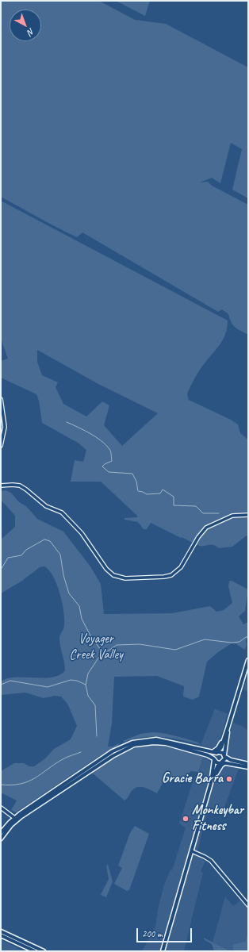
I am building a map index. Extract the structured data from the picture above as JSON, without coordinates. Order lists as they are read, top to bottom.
{
  "parks": ["Voyager Creek Valley"],
  "places": ["Gracie Barra", "Monkeybar Fitness"],
  "scale_bar": "200 m",
  "north": "bottom right"
}
